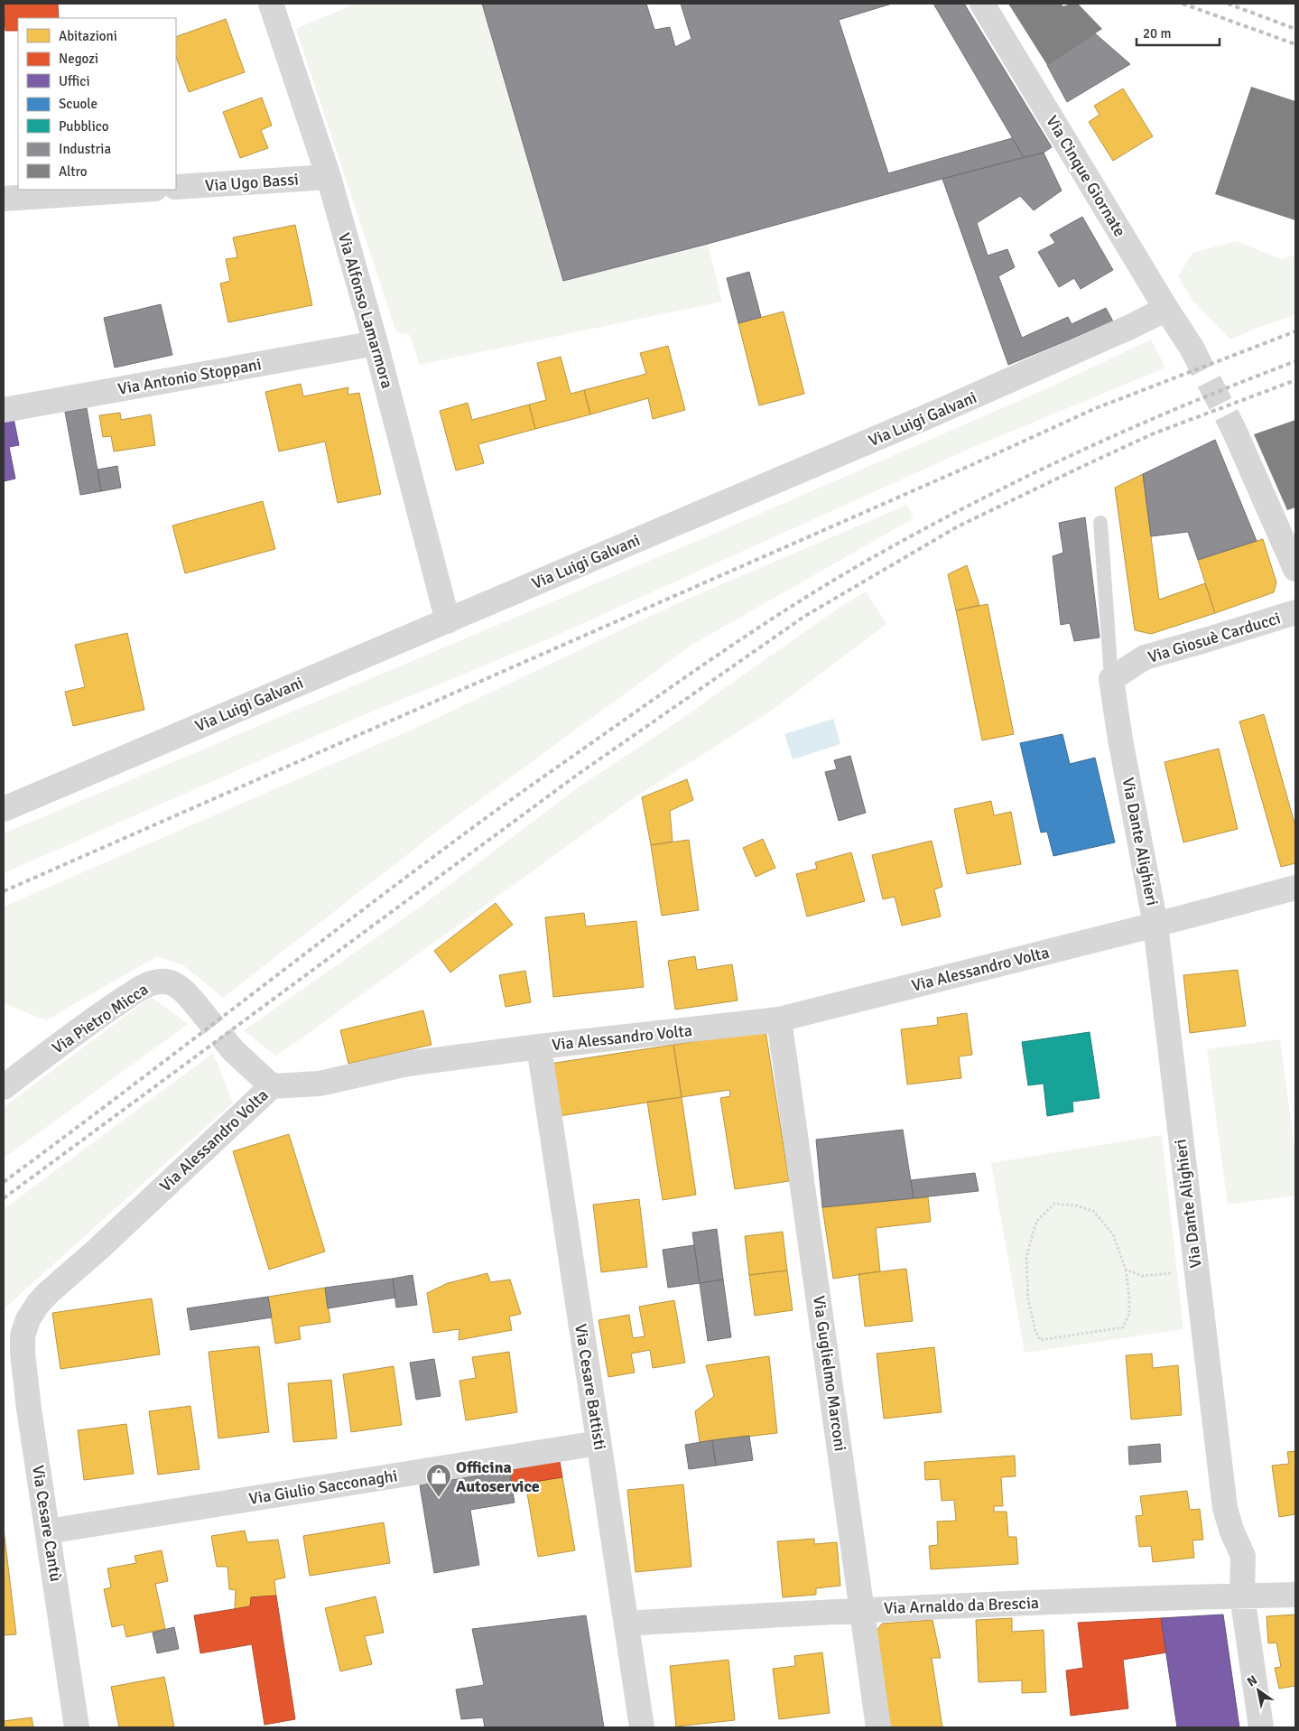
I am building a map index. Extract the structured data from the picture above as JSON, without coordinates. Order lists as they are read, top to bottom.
{
  "streets": {
    "street": [
      "Via Cinque Giornate",
      "Via Ugo Bassi",
      "Via Alfonso Lamarmora",
      "Via Antonio Stoppani",
      "Via Luigi Galvani",
      "Via Giosuè Carducci",
      "Via Dante Alighieri",
      "Via Alessandro Volta",
      "Via Pietro Micca",
      "Via Guglielmo Marconi",
      "Via Cesare Battisti",
      "Via Giulio Sacconaghi",
      "Via Cesare Cantù",
      "Via Arnaldo da Brescia"
    ]
  },
  "crossings": [
    ["Via Cinque Giornate", "Via Luigi Galvani"],
    ["Via Ugo Bassi", "Via Alfonso Lamarmora"],
    ["Via Alfonso Lamarmora", "Via Antonio Stoppani"],
    ["Via Alfonso Lamarmora", "Via Luigi Galvani"],
    ["Via Giosuè Carducci", "Via Dante Alighieri"],
    ["Via Dante Alighieri", "Via Alessandro Volta"],
    ["Via Dante Alighieri", "Via Arnaldo da Brescia"],
    ["Via Alessandro Volta", "Via Guglielmo Marconi"],
    ["Via Alessandro Volta", "Via Cesare Battisti"],
    ["Via Alessandro Volta", "Via Cesare Cantù"],
    ["Via Guglielmo Marconi", "Via Arnaldo da Brescia"],
    ["Via Cesare Battisti", "Via Giulio Sacconaghi"],
    ["Via Cesare Battisti", "Via Arnaldo da Brescia"],
    ["Via Giulio Sacconaghi", "Via Cesare Cantù"]
  ],
  "places": {
    "shop": ["Officina Autoservice"]
  },
  "legend": [
    "Abitazioni",
    "Negozi",
    "Uffici",
    "Scuole",
    "Pubblico",
    "Industria",
    "Altro"
  ],
  "scale_bar": "20 m",
  "north": "top left"
}
